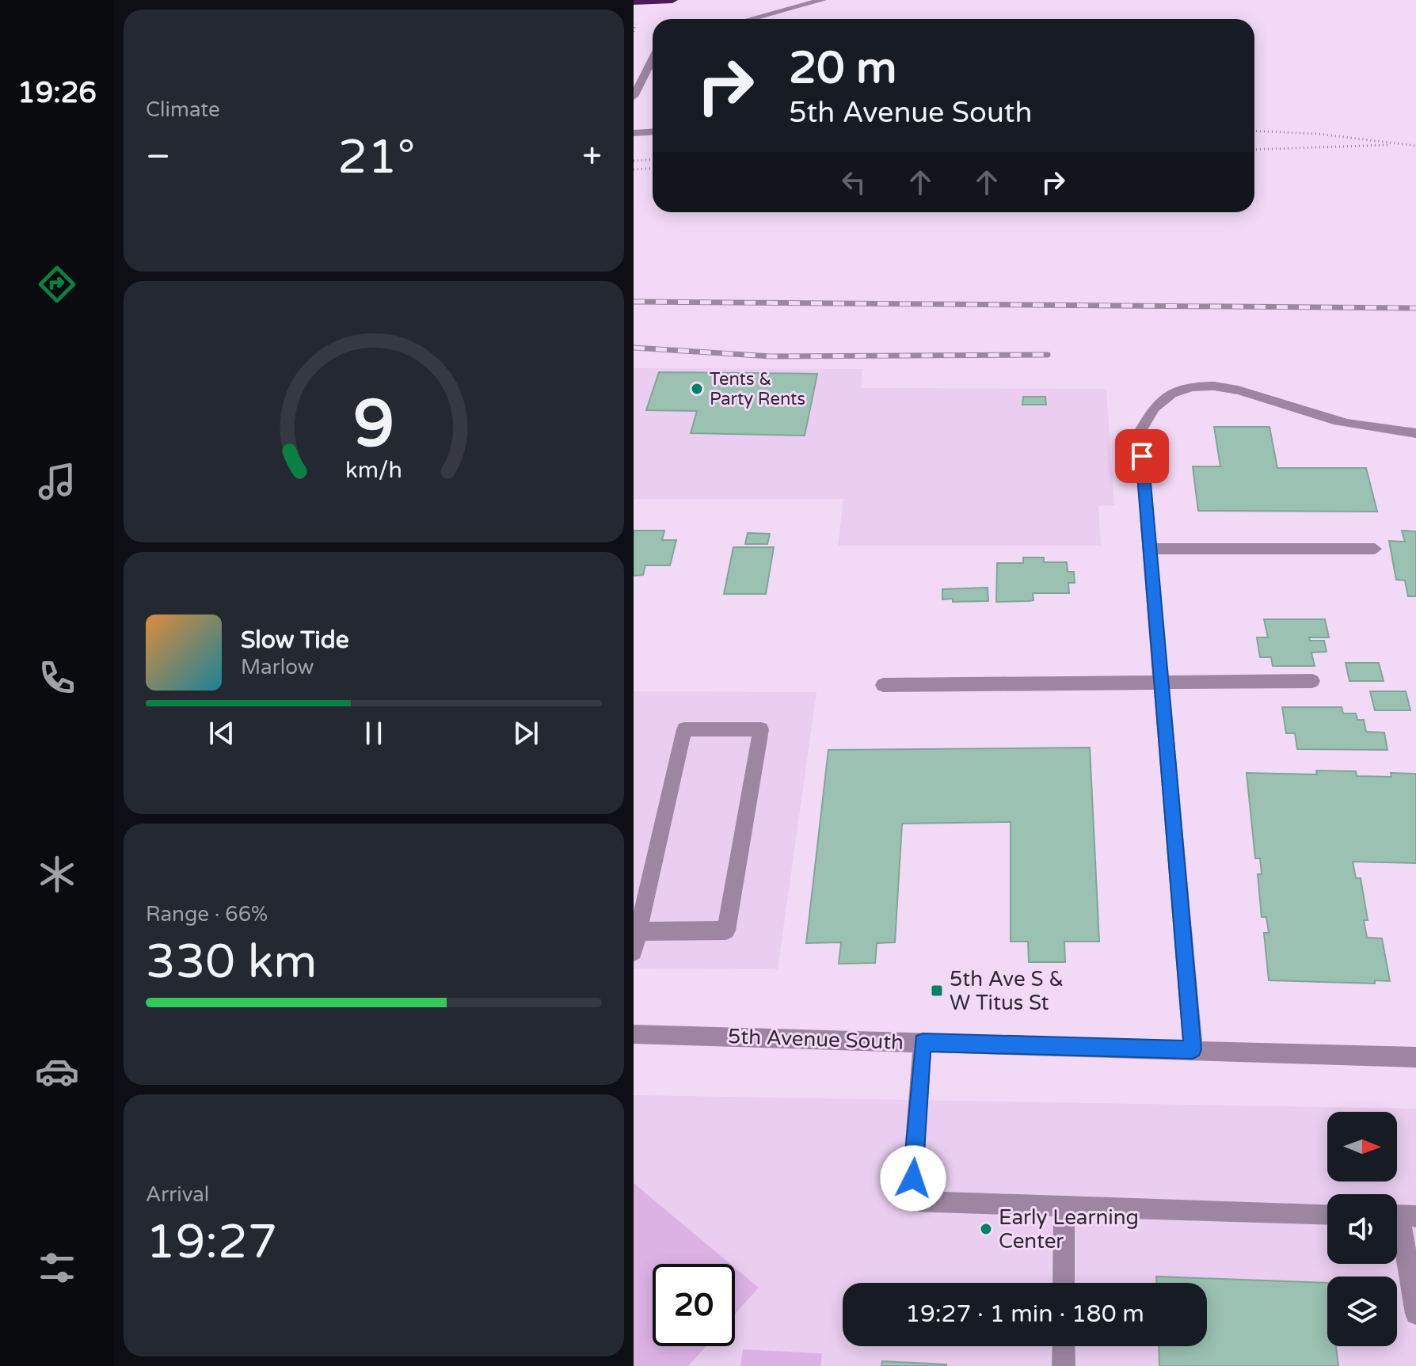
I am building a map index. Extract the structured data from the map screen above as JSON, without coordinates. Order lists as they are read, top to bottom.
{
  "streets": {
    "street": ["5th Avenue South"]
  },
  "places": {
    "other": ["Tents & Party Rents", "Early Learning Center"],
    "transit": ["5th Ave S & W Titus St"]
  },
  "north": "right",
  "page": {
    "tabs": "19:26",
    "tile": [
      "Climate",
      ["Range · 66%", "330 km"],
      ["Arrival", "19:27"]
    ],
    "turn": ["20 m", "5th Avenue South"],
    "heat": ["−", "21°", "+"],
    "song": ["Slow Tide", "Marlow"],
    "limit": "20",
    "trip": "19:27 · 1 min · 180 m",
    "gauge": ["9", "km/h"]
  }
}
